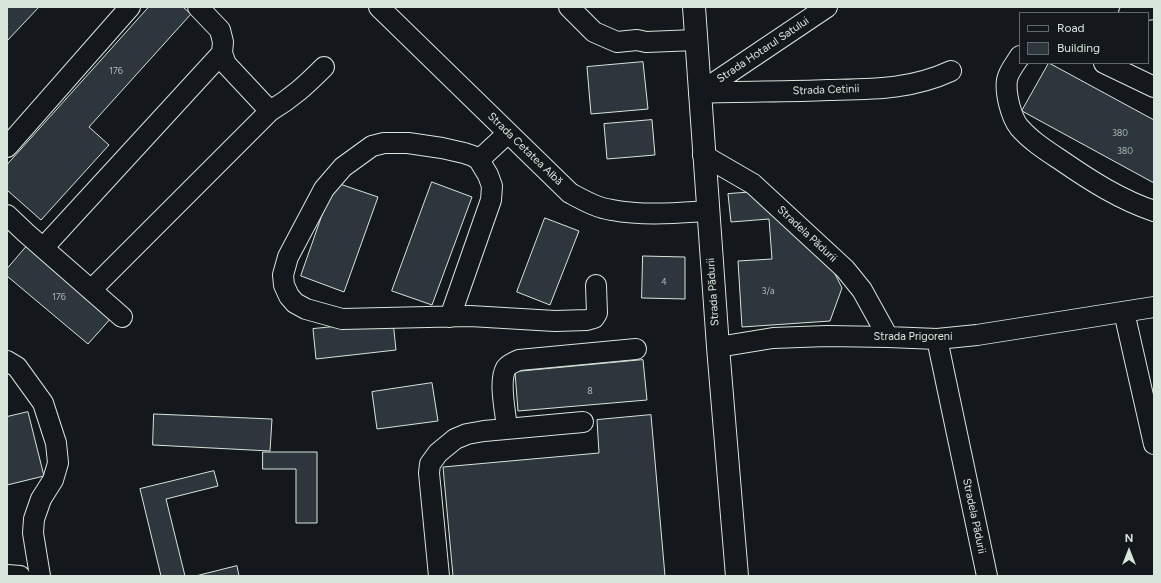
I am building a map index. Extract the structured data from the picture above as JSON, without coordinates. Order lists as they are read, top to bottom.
{
  "streets": {
    "main road": ["Strada Pădurii"],
    "street": [
      "Strada Hotarul Satului",
      "Strada Cetinii",
      "Strada Cetatea Albă",
      "Stradela Pădurii",
      "Strada Prigoreni"
    ]
  },
  "crossings": [
    ["Strada Hotarul Satului", "Strada Cetinii"],
    ["Strada Hotarul Satului", "Strada Pădurii"],
    ["Strada Cetinii", "Strada Pădurii"],
    ["Strada Cetatea Albă", "Strada Pădurii"],
    ["Stradela Pădurii", "Strada Pădurii"],
    ["Stradela Pădurii", "Strada Prigoreni"],
    ["Strada Pădurii", "Strada Prigoreni"]
  ],
  "house_numbers": [
    "176",
    "380",
    "380",
    "4",
    "3/a",
    "176",
    "8"
  ],
  "legend": ["Road", "Building"],
  "north": "top"
}
